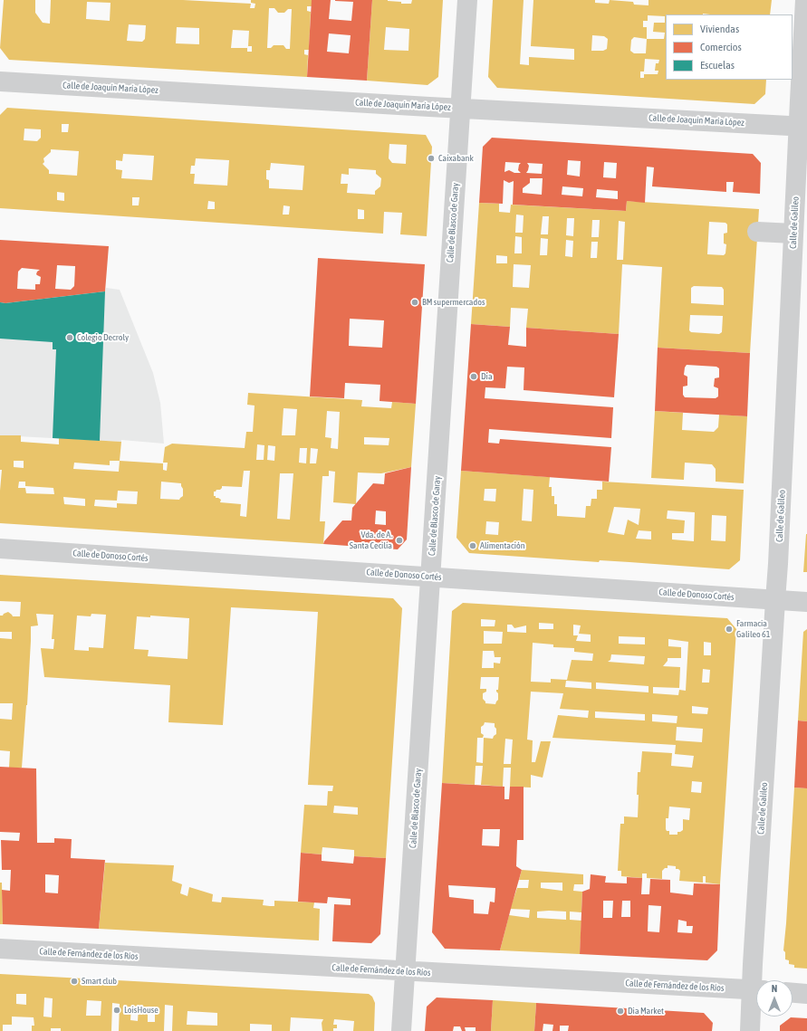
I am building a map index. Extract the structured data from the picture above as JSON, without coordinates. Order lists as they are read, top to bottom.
{
  "streets": {
    "street": [
      "Calle de Joaquín María López",
      "Calle de Blasco de Garay",
      "Calle de Galileo",
      "Calle de Donoso Cortés",
      "Calle de Fernández de los Ríos"
    ]
  },
  "crossings": [
    ["Calle de Joaquín María López", "Calle de Blasco de Garay"],
    ["Calle de Joaquín María López", "Calle de Galileo"],
    ["Calle de Blasco de Garay", "Calle de Donoso Cortés"],
    ["Calle de Blasco de Garay", "Calle de Fernández de los Ríos"],
    ["Calle de Galileo", "Calle de Donoso Cortés"]
  ],
  "places": [
    "Caixabank",
    "BM supermercados",
    "Colegio Decroly",
    "Dia",
    "Vda. de A. Santa Cecilia",
    "Alimentación",
    "Farmacia Galileo 61",
    "Smart club",
    "LoisHouse",
    "Dia Market"
  ],
  "legend": ["Viviendas", "Comercios", "Escuelas"],
  "north": "top"
}
